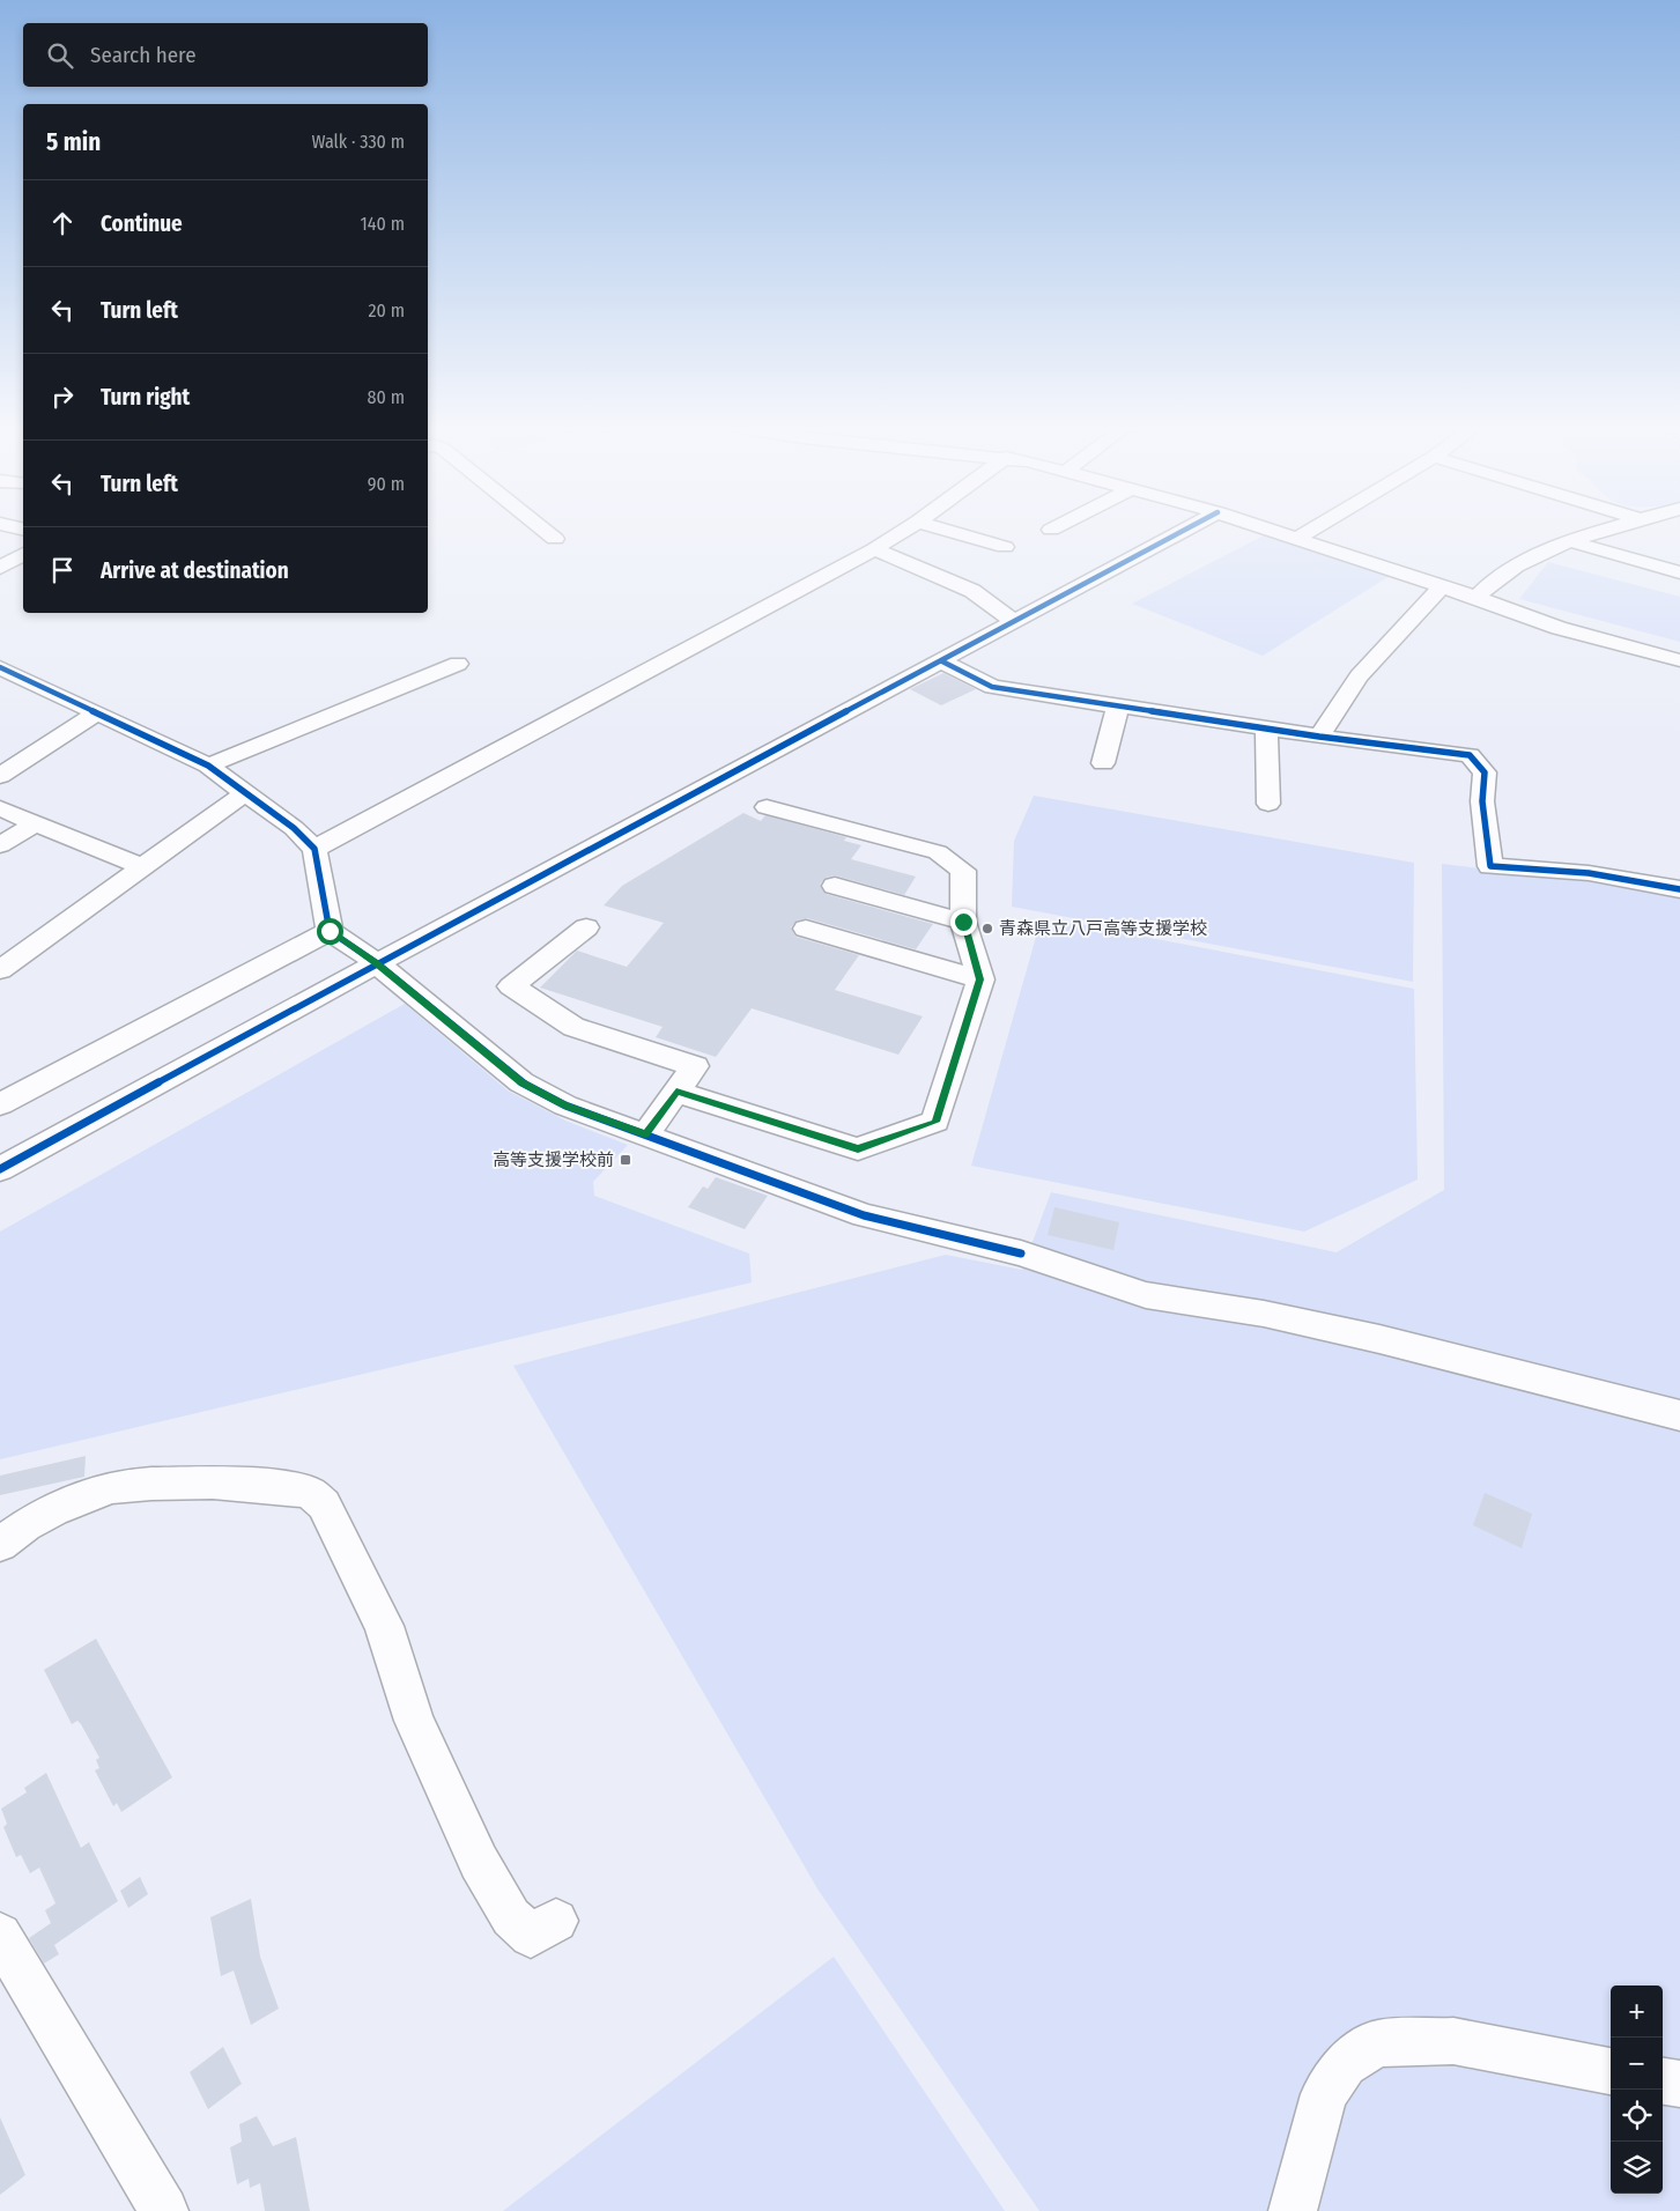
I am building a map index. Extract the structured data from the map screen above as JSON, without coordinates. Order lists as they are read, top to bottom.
{
  "places": {
    "other": ["青森県立八戸高等支援学校"],
    "transit": ["高等支援学校前"]
  },
  "page": {
    "search": "Search here",
    "heading": ["5 min", "Walk · 330 m"],
    "list": [
      ["Continue", "140 m"],
      ["Turn left", "20 m"],
      ["Turn right", "80 m"],
      ["Turn left", "90 m"],
      "Arrive at destination"
    ],
    "map_buttons": ["+", "−"]
  }
}
